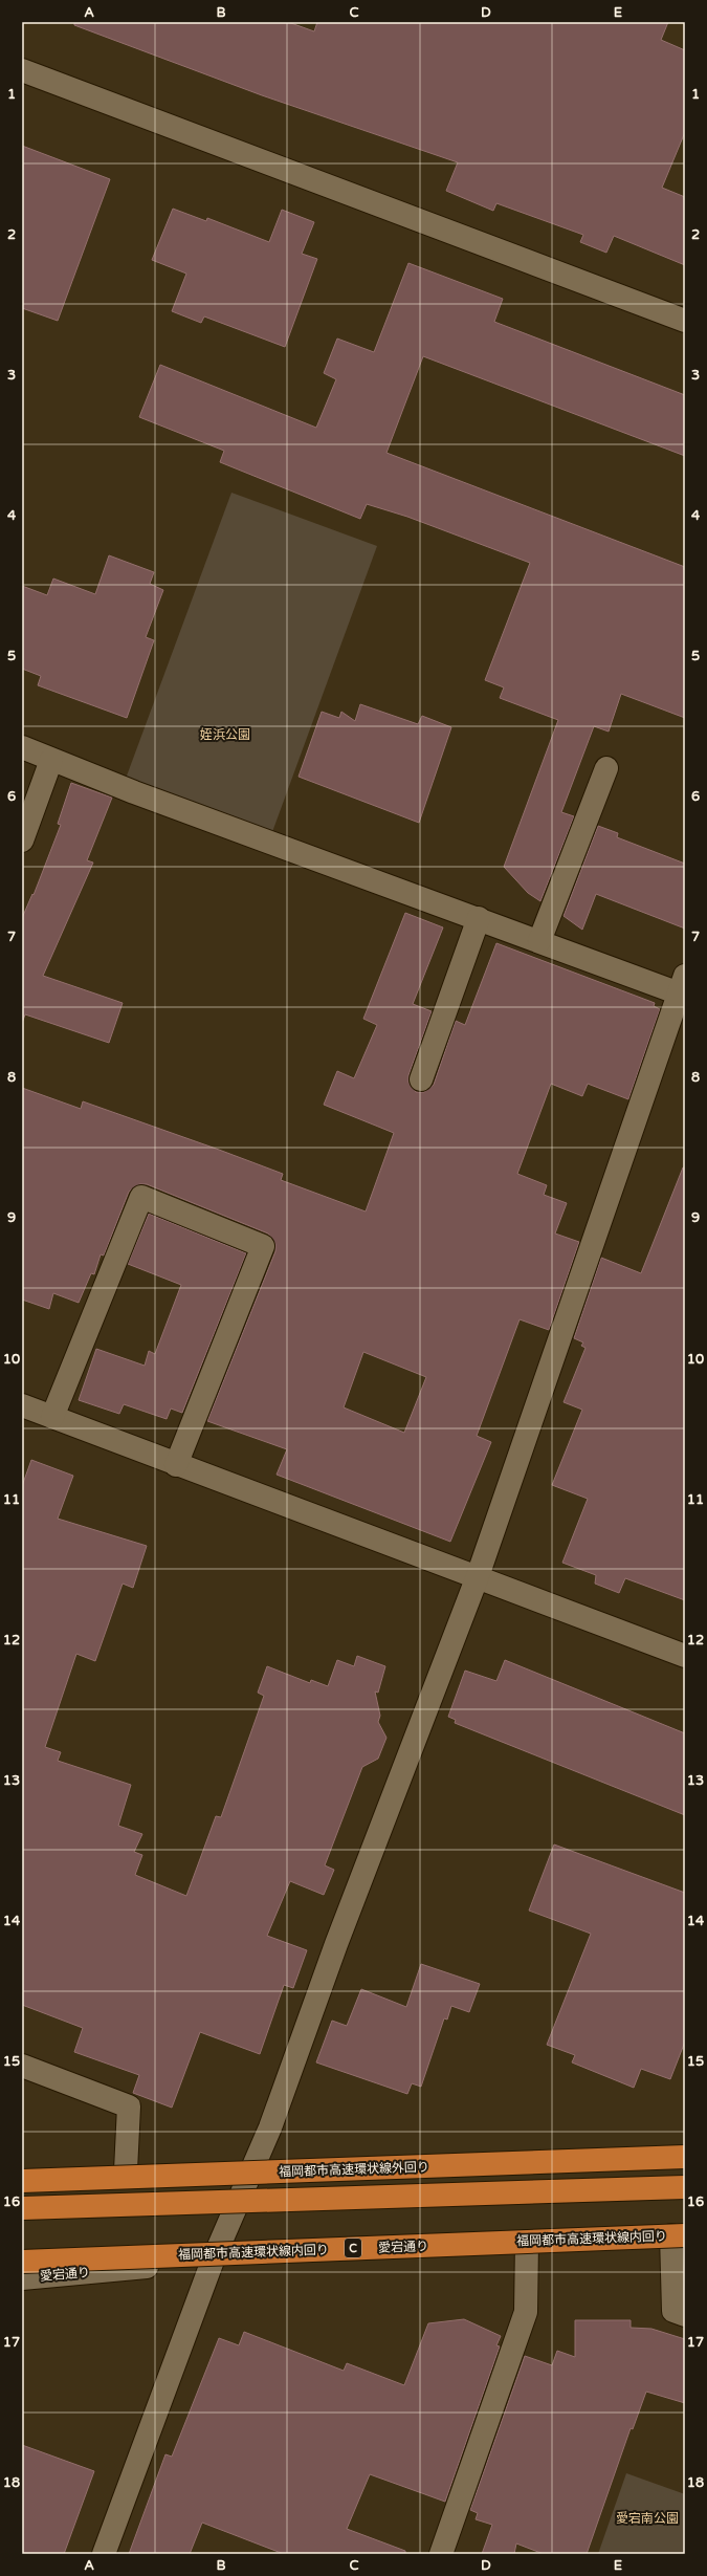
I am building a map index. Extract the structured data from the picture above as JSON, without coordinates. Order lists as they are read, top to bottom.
{
  "streets": {
    "highway": ["福岡都市高速環状線外回り", "福岡都市高速環状線内回り", "C"],
    "street": ["愛宕通り"]
  },
  "crossings": [
    ["福岡都市高速環状線内回り", "愛宕通り"]
  ],
  "parks": ["姪浜公園", "愛宕南公園"],
  "grid": {
    "columns": [
      "A",
      "B",
      "C",
      "D",
      "E"
    ],
    "rows": [
      "1",
      "2",
      "3",
      "4",
      "5",
      "6",
      "7",
      "8",
      "9",
      "10",
      "11",
      "12",
      "13",
      "14",
      "15",
      "16",
      "17",
      "18"
    ]
  }
}
